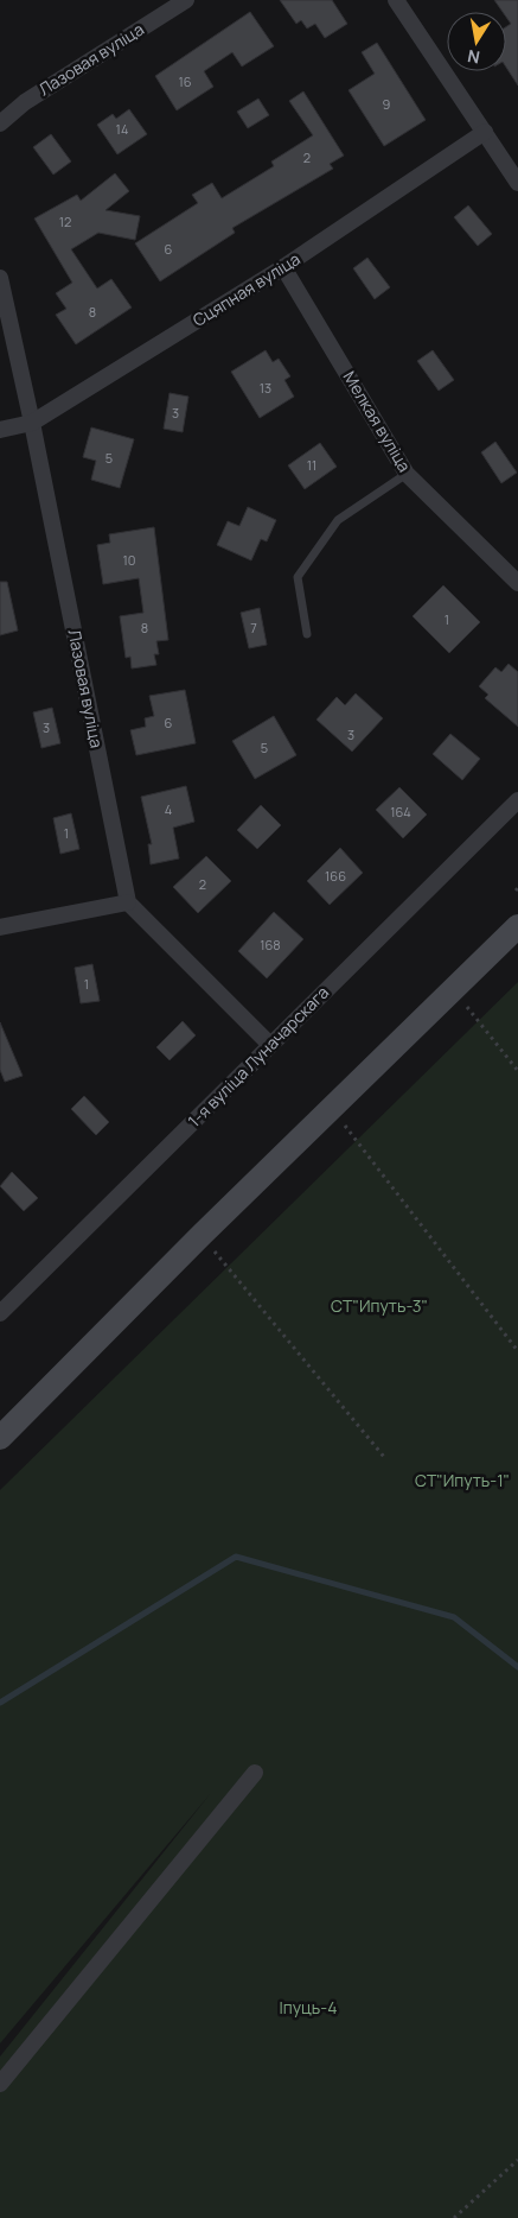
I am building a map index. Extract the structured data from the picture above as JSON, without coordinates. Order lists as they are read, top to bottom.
{
  "streets": {
    "street": [
      "Лазовая вуліца",
      "Сцяпная вуліца",
      "Мелкая вуліца",
      "1-я вуліца Луначарскага"
    ]
  },
  "crossings": [
    ["Лазовая вуліца", "Сцяпная вуліца"],
    ["Сцяпная вуліца", "Мелкая вуліца"]
  ],
  "parks": ["СТ\"Ипуть-3\"", "СТ\"Ипуть-1\"", "Іпуць-4"],
  "house_numbers": [
    "16",
    "9",
    "14",
    "2",
    "12",
    "6",
    "8",
    "13",
    "3",
    "5",
    "11",
    "10",
    "1",
    "8",
    "7",
    "6",
    "3",
    "3",
    "5",
    "4",
    "164",
    "1",
    "166",
    "2",
    "168",
    "1"
  ],
  "north": "bottom"
}
